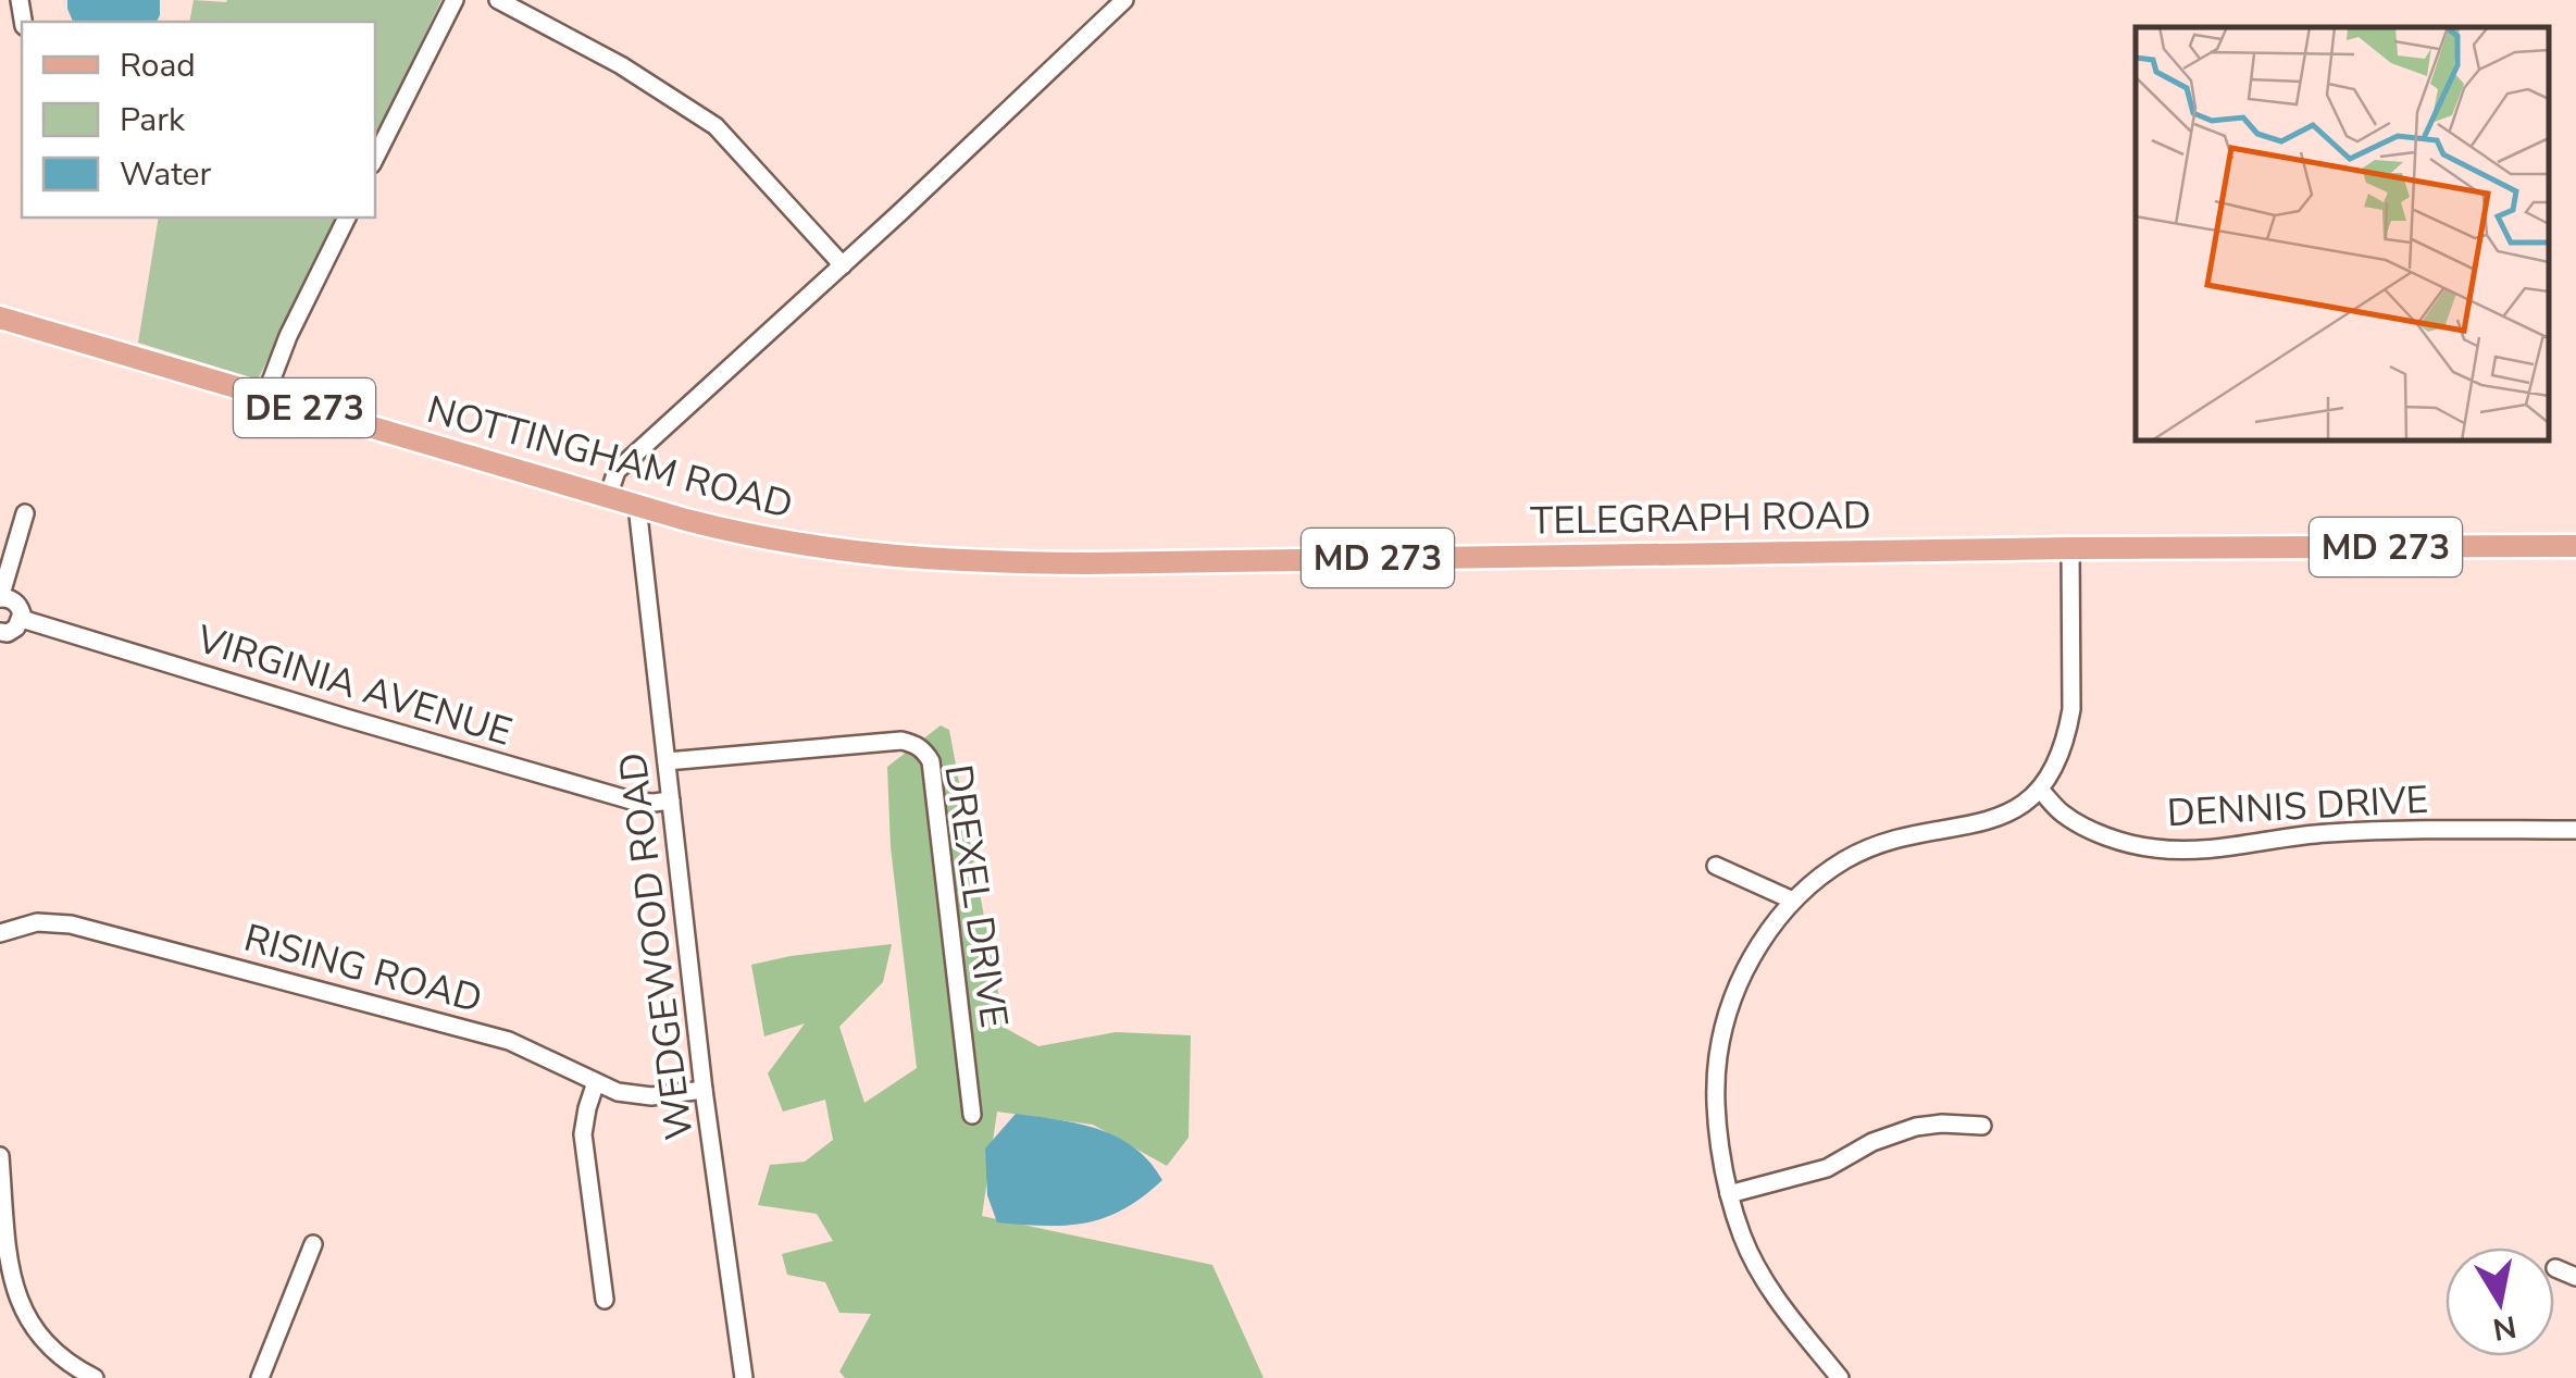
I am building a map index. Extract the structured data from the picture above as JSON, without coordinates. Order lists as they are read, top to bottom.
{
  "streets": {
    "main road": [
      "DE 273",
      "NOTTINGHAM ROAD",
      "TELEGRAPH ROAD",
      "MD 273"
    ],
    "street": [
      "VIRGINIA AVENUE",
      "DENNIS DRIVE",
      "DREXEL DRIVE",
      "WEDGEWOOD ROAD",
      "RISING ROAD"
    ]
  },
  "crossings": [
    ["NOTTINGHAM ROAD", "TELEGRAPH ROAD"],
    ["NOTTINGHAM ROAD", "WEDGEWOOD ROAD"],
    ["VIRGINIA AVENUE", "WEDGEWOOD ROAD"],
    ["DREXEL DRIVE", "WEDGEWOOD ROAD"],
    ["WEDGEWOOD ROAD", "RISING ROAD"]
  ],
  "legend": ["Road", "Park", "Water"],
  "north": "bottom"
}
